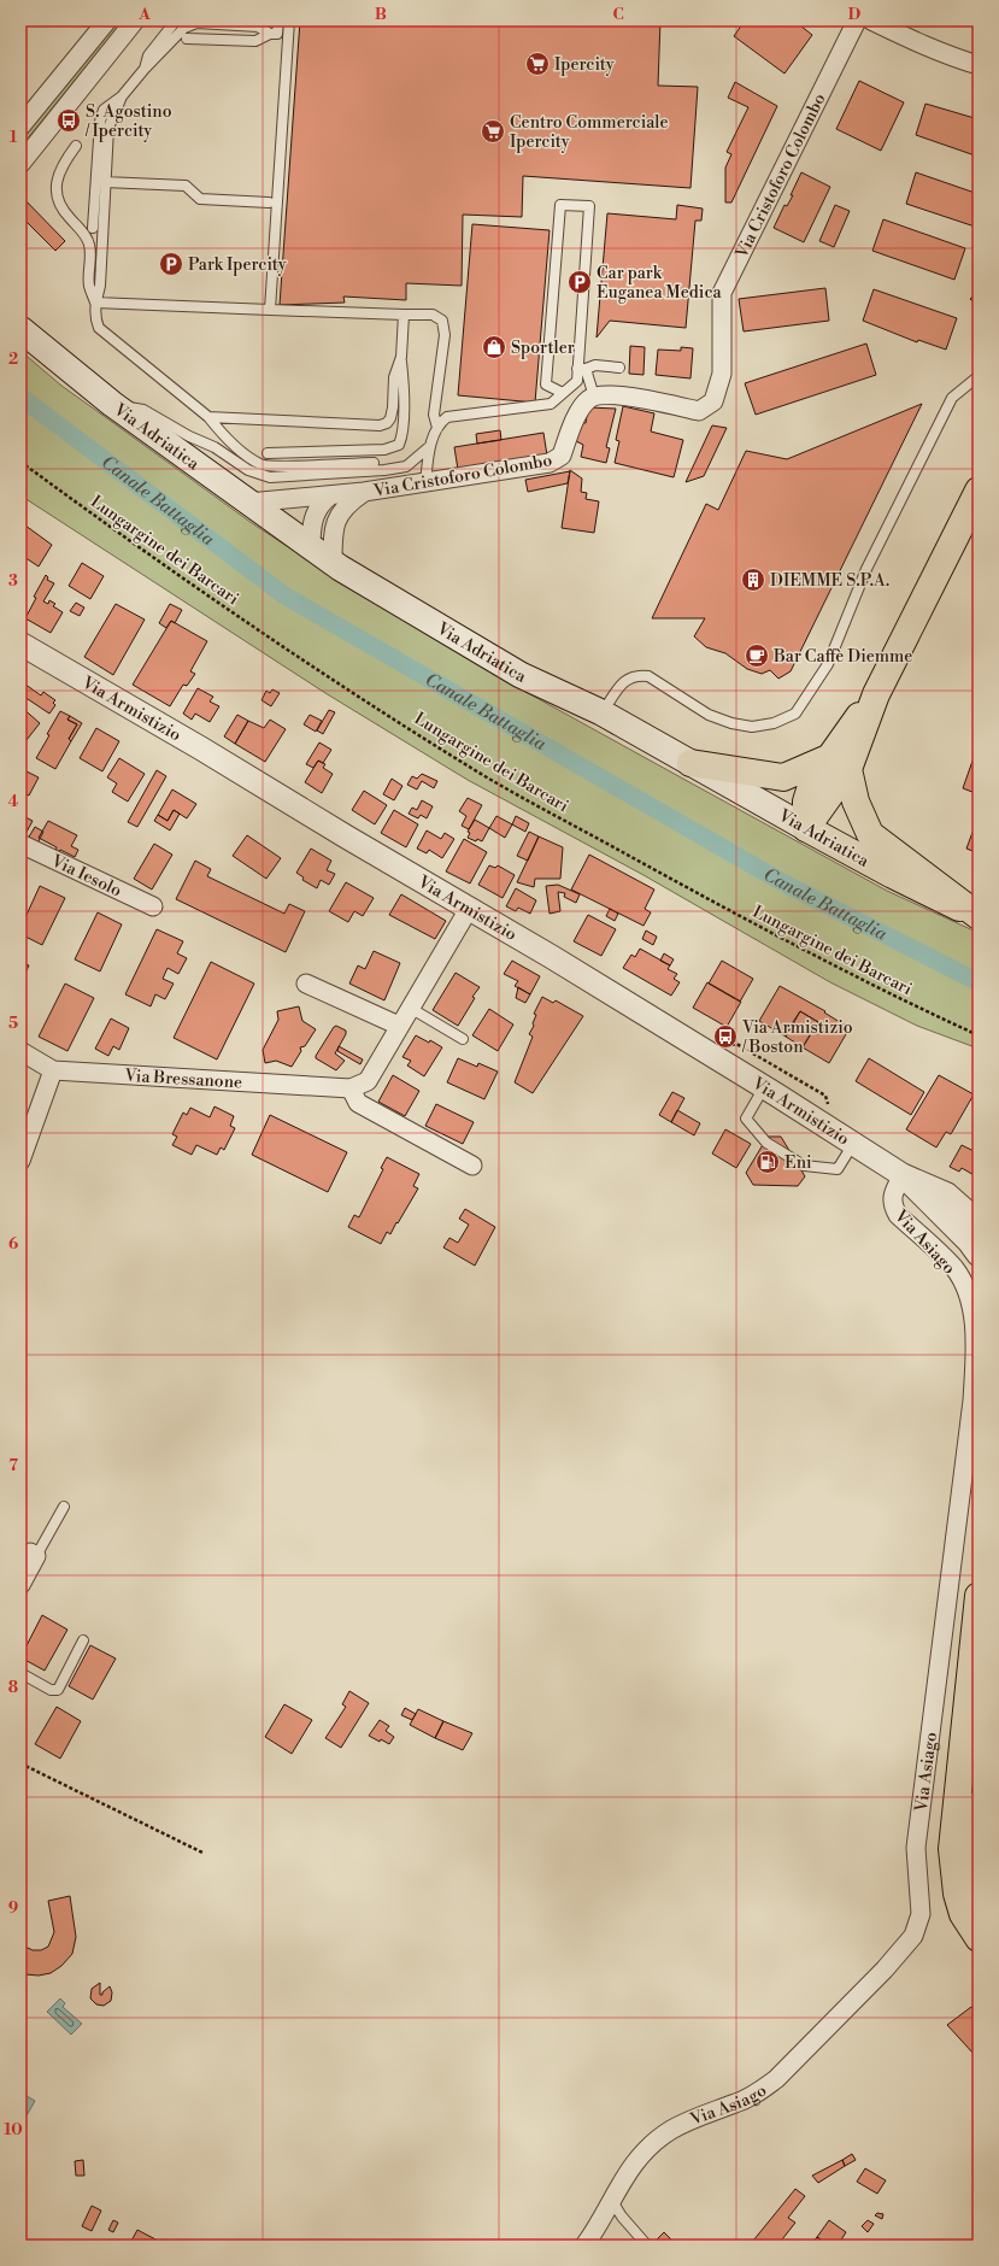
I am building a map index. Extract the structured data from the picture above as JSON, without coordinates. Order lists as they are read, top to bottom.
{
  "streets": {
    "main road": ["Via Adriatica"],
    "street": [
      "Via Cristoforo Colombo",
      "Via Armistizio",
      "Via Iesolo",
      "Via Bressanone",
      "Via Asiago"
    ],
    "path": ["Lungargine dei Barcari"]
  },
  "crossings": [
    ["Via Cristoforo Colombo", "Via Adriatica"],
    ["Via Armistizio", "Via Asiago"]
  ],
  "water": ["Canale Battaglia"],
  "places": {
    "supermarket": ["Ipercity", "Centro Commerciale Ipercity"],
    "bus stop": ["S. Agostino / Ipercity", "Via Armistizio / Boston"],
    "parking": ["Park Ipercity", "Car park Euganea Medica"],
    "shop": ["Sportler"],
    "building": ["DIEMME S.P.A."],
    "cafe": ["Bar Caffè Diemme"],
    "fuel station": ["Eni"]
  },
  "grid": {
    "columns": [
      "A",
      "B",
      "C",
      "D"
    ],
    "rows": [
      "1",
      "2",
      "3",
      "4",
      "5",
      "6",
      "7",
      "8",
      "9",
      "10"
    ]
  }
}
